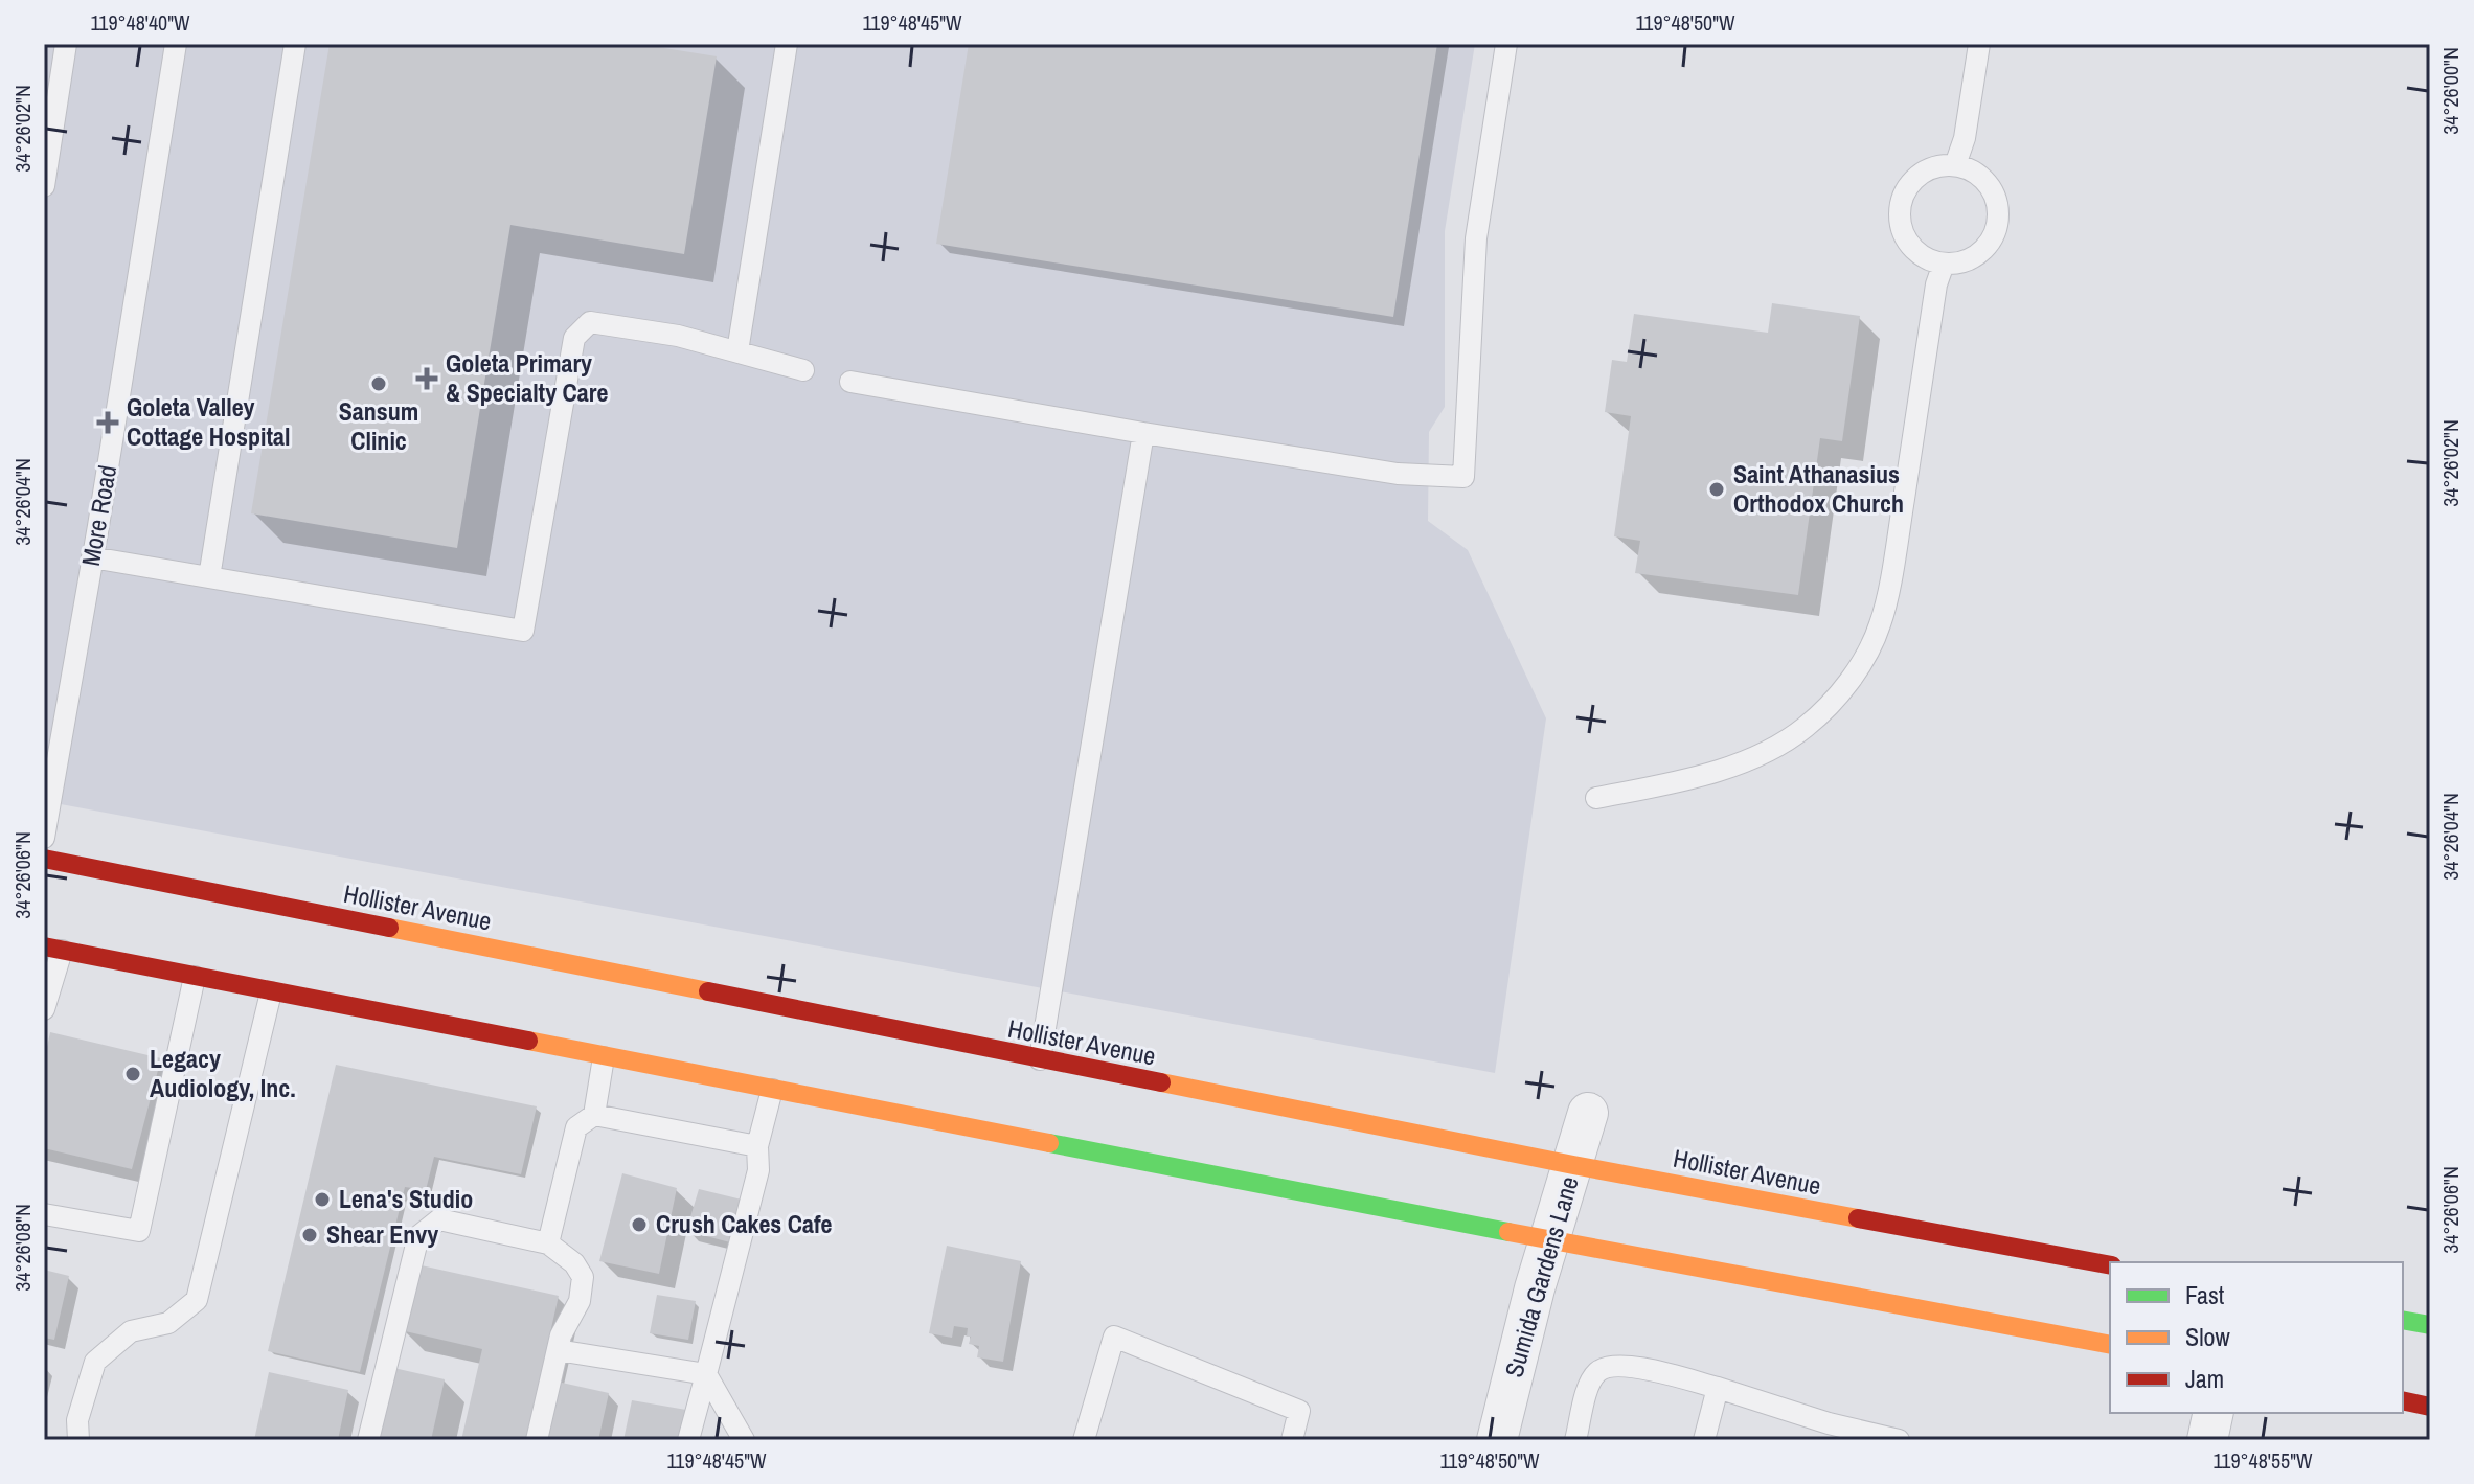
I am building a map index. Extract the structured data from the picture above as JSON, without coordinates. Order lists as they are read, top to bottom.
{
  "streets": {
    "main road": ["Hollister Avenue"],
    "street": ["Sumida Gardens Lane"],
    "lane": ["More Road"]
  },
  "crossings": [
    ["Hollister Avenue", "Sumida Gardens Lane"]
  ],
  "places": {
    "health": ["Goleta Primary & Specialty Care", "Goleta Valley Cottage Hospital"],
    "other": [
      "Sansum Clinic",
      "Saint Athanasius Orthodox Church",
      "Legacy Audiology, Inc.",
      "Lena's Studio",
      "Crush Cakes Cafe",
      "Shear Envy"
    ]
  },
  "legend": ["Fast", "Slow", "Jam"],
  "coordinates": [
    "119°48'40\"W",
    "119°48'45\"W",
    "119°48'50\"W",
    "34°26'00\"N",
    "34°26'02\"N",
    "34°26'04\"N",
    "34°26'06\"N",
    "34°26'08\"N",
    "119°48'55\"W"
  ]
}
